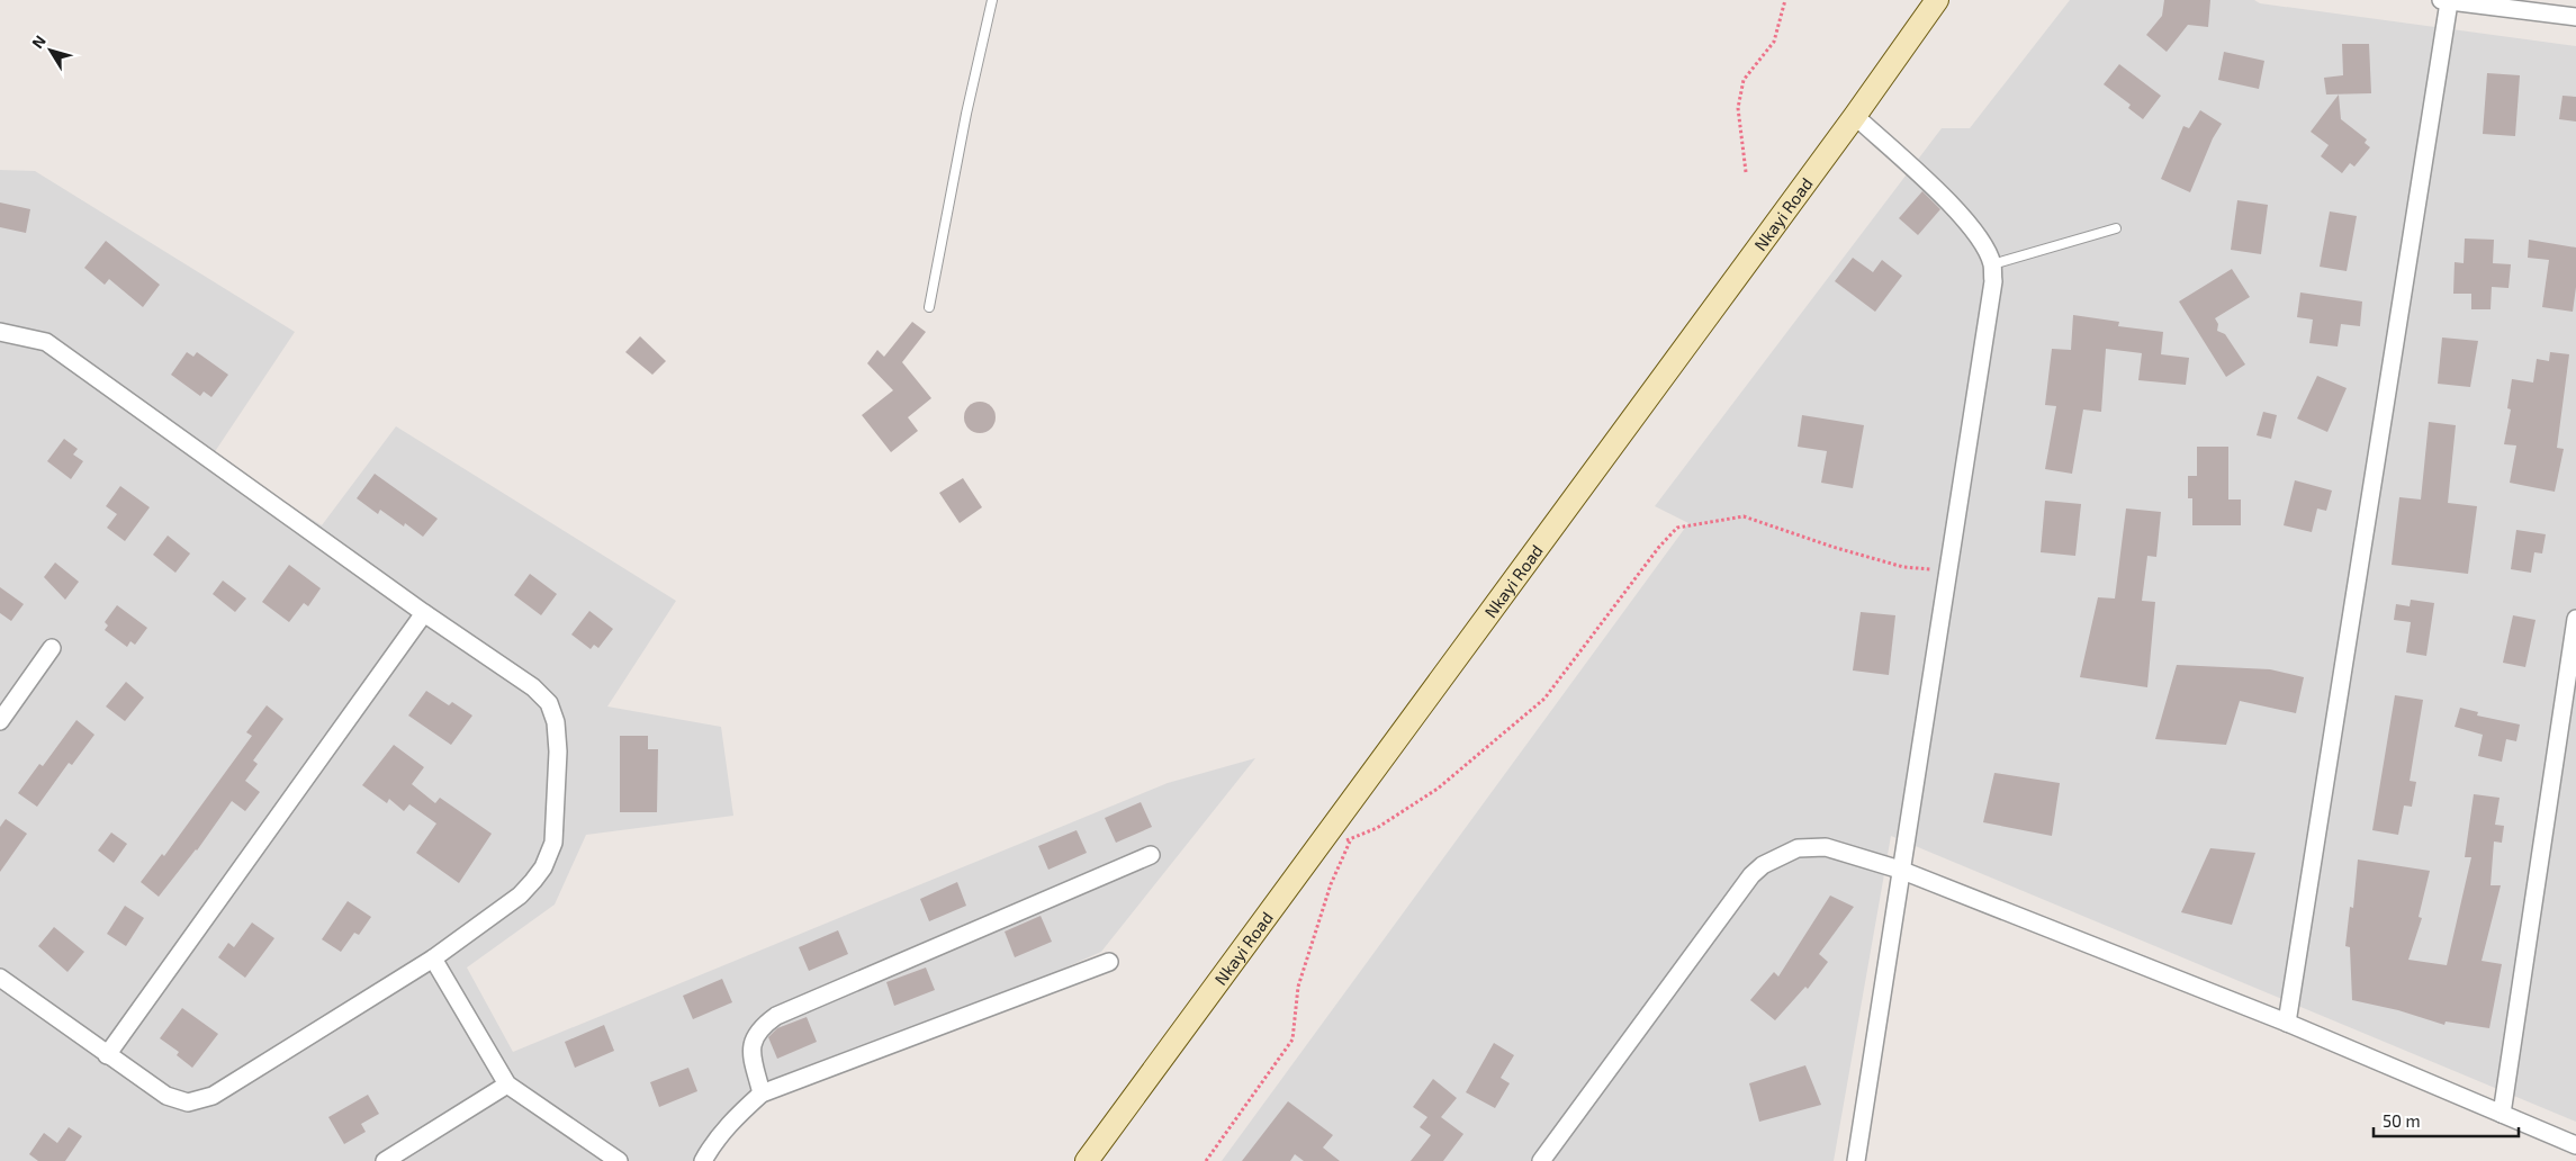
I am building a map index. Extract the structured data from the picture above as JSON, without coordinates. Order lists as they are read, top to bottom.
{
  "streets": {
    "main road": ["Nkayi Road"]
  },
  "scale_bar": "50 m",
  "north": "top left"
}
